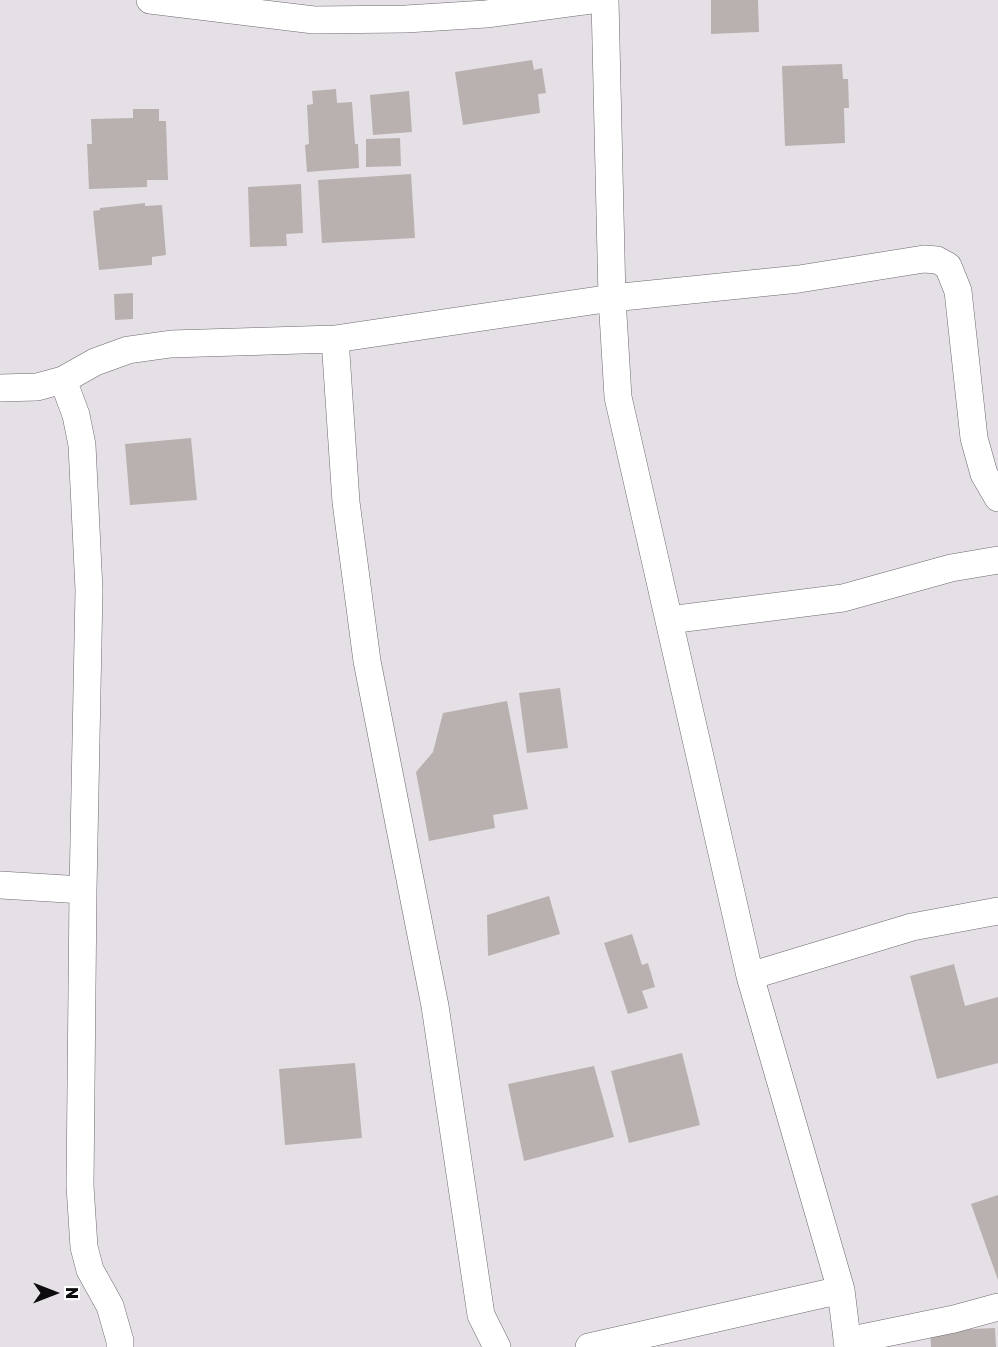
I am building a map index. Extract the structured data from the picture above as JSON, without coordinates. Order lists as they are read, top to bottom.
{
  "north": "right"
}
